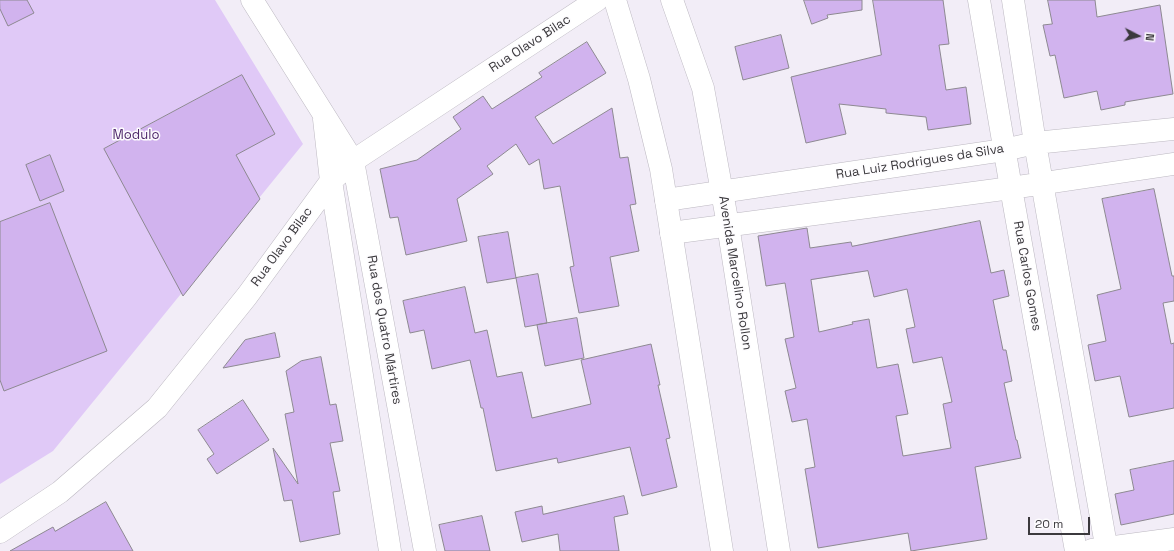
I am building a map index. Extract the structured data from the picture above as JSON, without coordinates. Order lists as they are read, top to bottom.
{
  "streets": {
    "street": [
      "Rua Olavo Bilac",
      "Rua Luiz Rodrigues da Silva",
      "Avenida Marcelino Rollon",
      "Rua Carlos Gomes",
      "Rua dos Quatro Mártires"
    ]
  },
  "crossings": [
    ["Rua Olavo Bilac", "Rua dos Quatro Mártires"],
    ["Rua Luiz Rodrigues da Silva", "Avenida Marcelino Rollon"],
    ["Rua Luiz Rodrigues da Silva", "Rua Carlos Gomes"]
  ],
  "parks": ["Modulo"],
  "scale_bar": "20 m",
  "north": "right"
}
